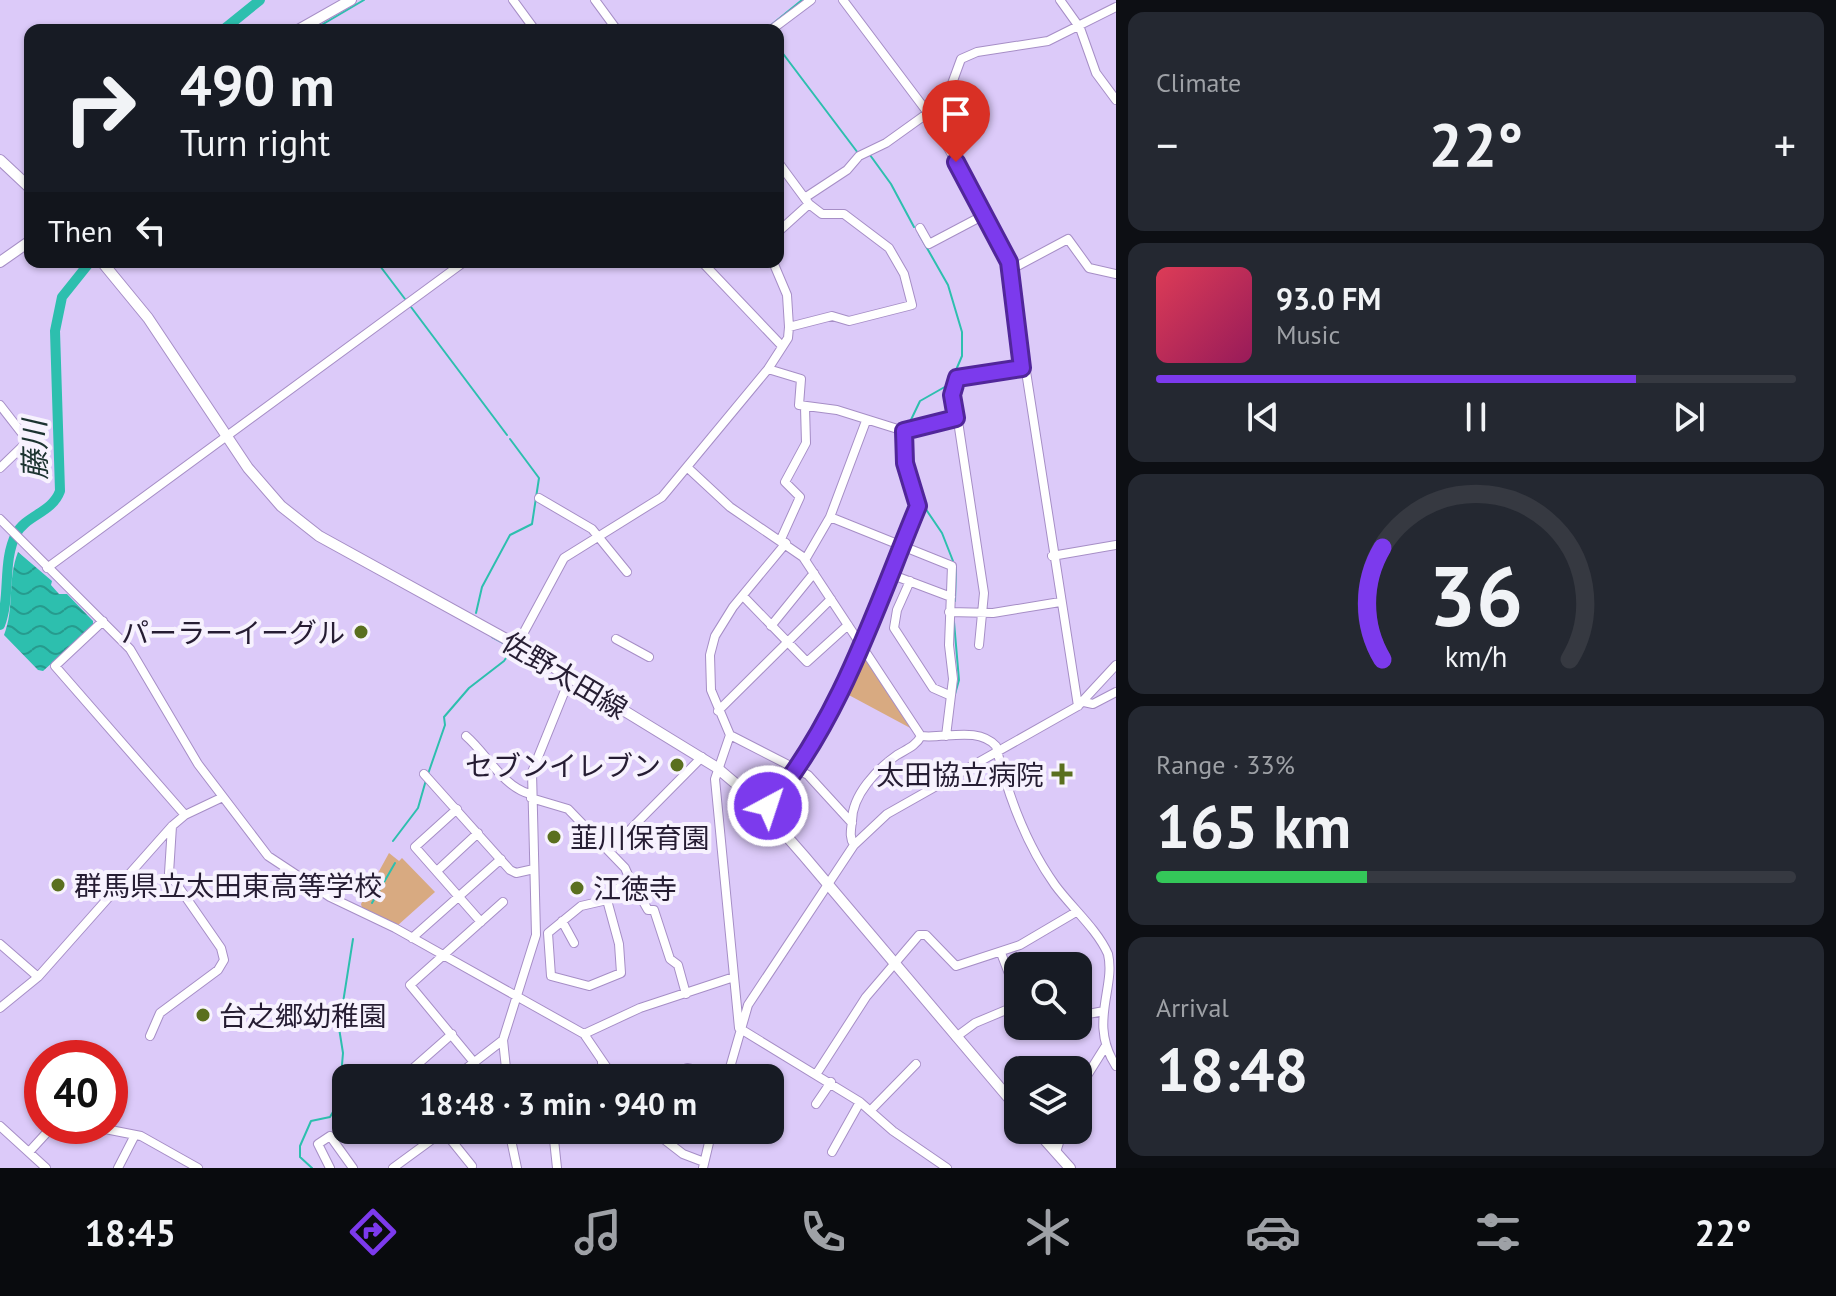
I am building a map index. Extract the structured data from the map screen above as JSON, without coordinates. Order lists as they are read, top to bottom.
{
  "streets": {
    "main road": ["佐野太田線"]
  },
  "water": ["藤川"],
  "places": {
    "other": [
      "パーラーイーグル",
      "セブンイレブン",
      "韮川保育園",
      "群馬県立太田東高等学校",
      "江徳寺",
      "台之郷幼稚園"
    ],
    "health": ["太田協立病院"]
  },
  "page": {
    "tile": [
      "Climate",
      ["Range · 33%", "165 km"],
      ["Arrival", "18:48"]
    ],
    "turn": ["490 m", "Turn right"],
    "heat": ["−", "22°", "+"],
    "then": "Then",
    "song": ["93.0 FM", "Music"],
    "limit": "40",
    "trip": "18:48 · 3 min · 940 m",
    "tabs": ["18:45", "22°"],
    "gauge": ["36", "km/h"]
  }
}
